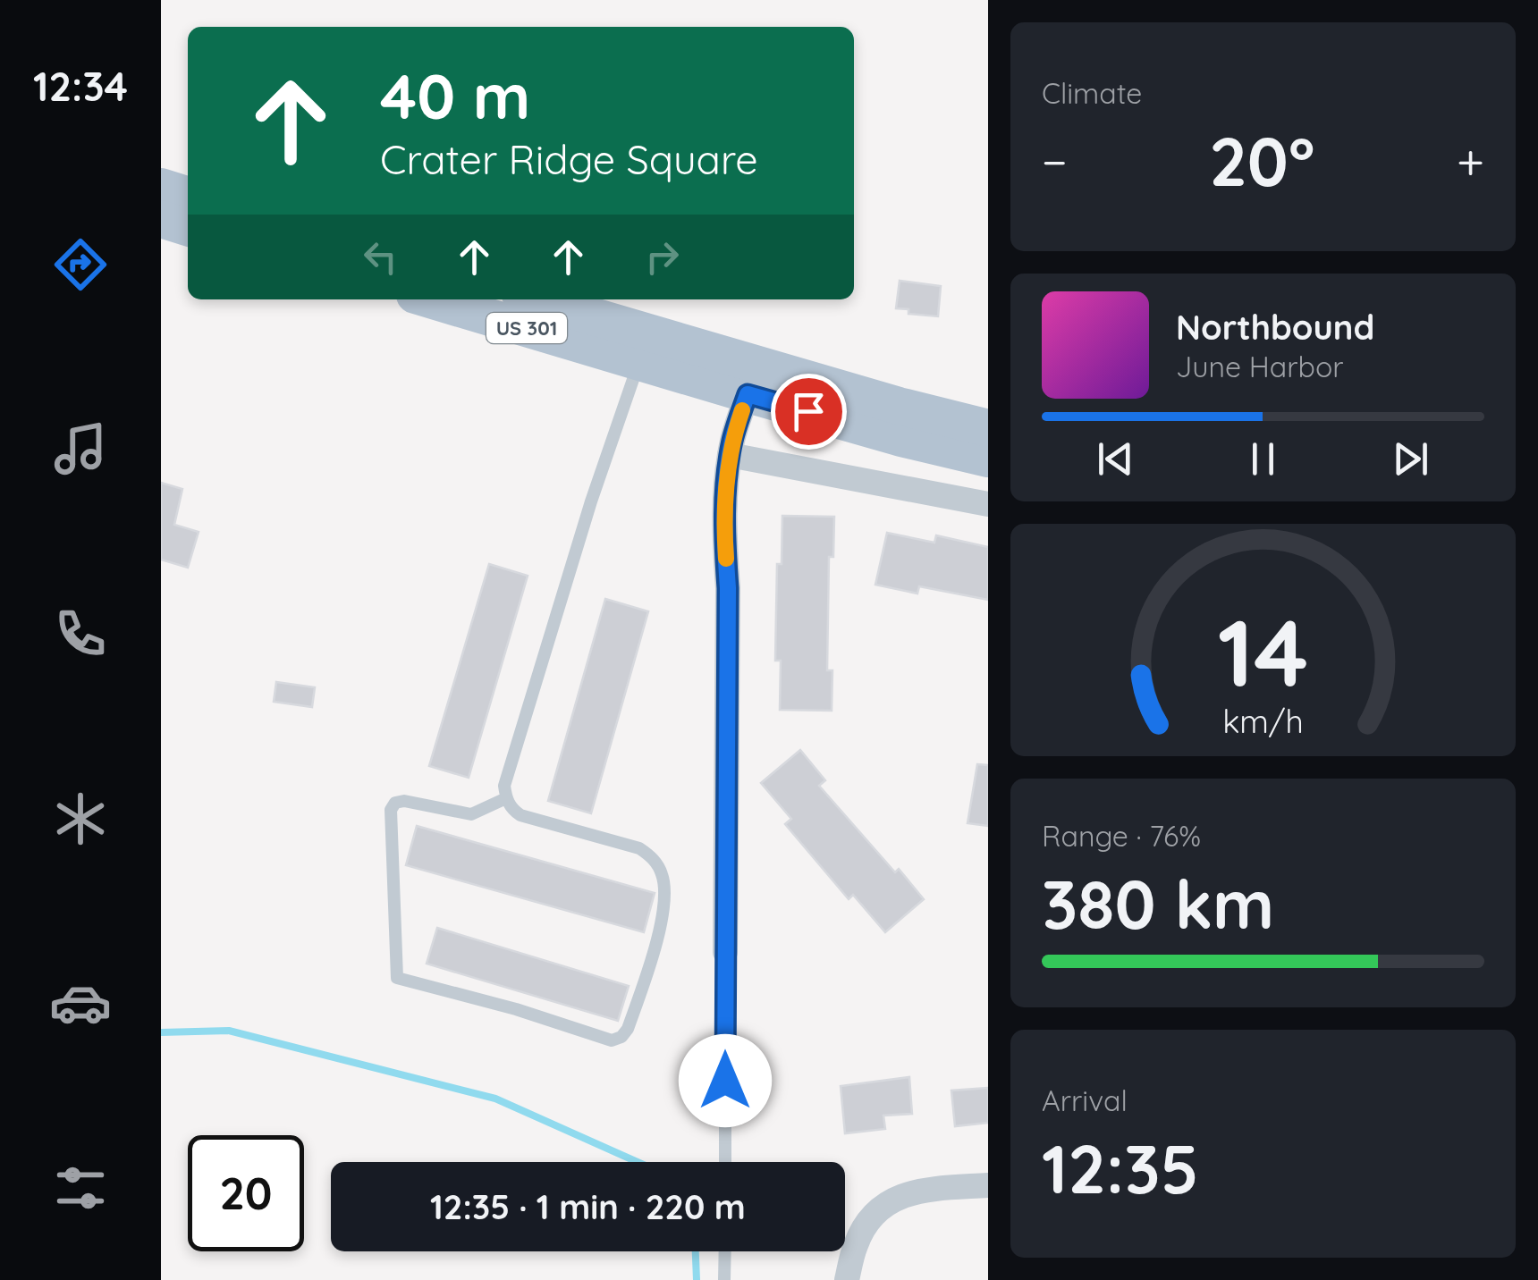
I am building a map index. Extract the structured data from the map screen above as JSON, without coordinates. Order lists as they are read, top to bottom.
{
  "streets": {
    "main road": ["US 301"]
  },
  "page": {
    "tabs": "12:34",
    "tile": [
      "Climate",
      ["Range · 76%", "380 km"],
      ["Arrival", "12:35"]
    ],
    "turn": ["40 m", "Crater Ridge Square"],
    "heat": ["−", "20°", "+"],
    "song": ["Northbound", "June Harbor"],
    "limit": "20",
    "trip": "12:35 · 1 min · 220 m",
    "gauge": ["14", "km/h"]
  }
}
